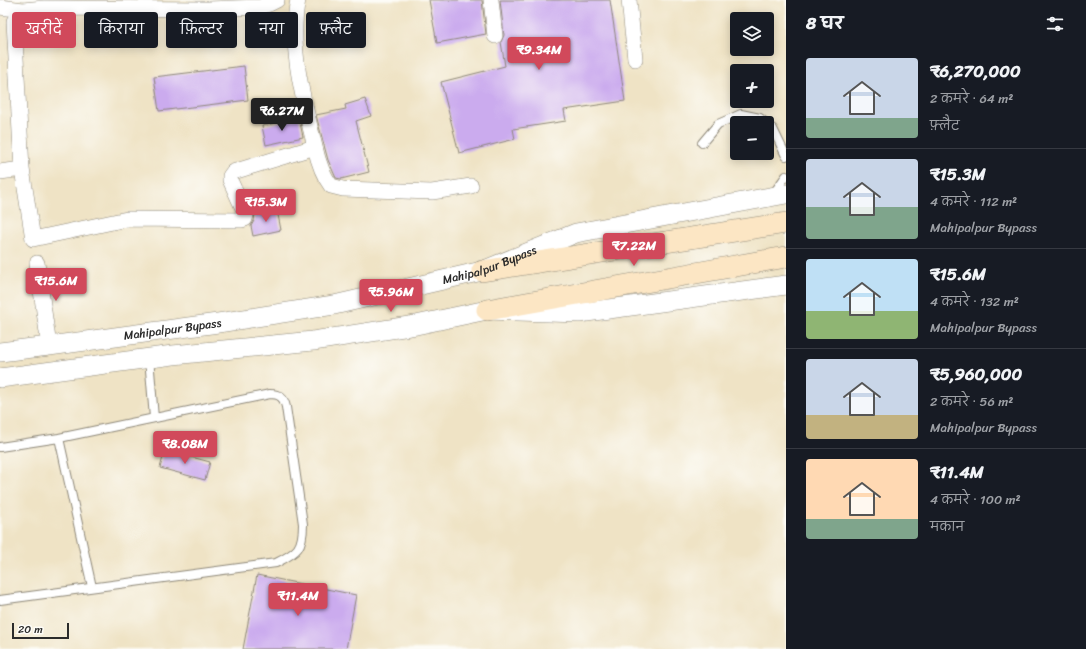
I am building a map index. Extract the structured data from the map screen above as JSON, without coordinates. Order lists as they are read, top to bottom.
{
  "streets": {
    "street": ["Mahipalpur Bypass"]
  },
  "scale_bar": "20 m",
  "page": {
    "heading": "8 घर",
    "map_buttons": ["+", "−"],
    "chip": [
      "खरीदें",
      "किराया",
      "फ़िल्टर",
      "नया",
      "फ़्लैट"
    ],
    "price": [
      "₹9.34M",
      "₹6.27M",
      "₹15.3M",
      "₹7.22M",
      "₹15.6M",
      "₹5.96M",
      "₹8.08M",
      "₹11.4M"
    ],
    "list": [
      {
        "name": "₹6,270,000",
        "note": "2 कमरे · 64 m² · फ़्लैट"
      },
      {
        "name": "₹15.3M",
        "note": "4 कमरे · 112 m² · Mahipalpur Bypass"
      },
      {
        "name": "₹15.6M",
        "note": "4 कमरे · 132 m² · Mahipalpur Bypass"
      },
      {
        "name": "₹5,960,000",
        "note": "2 कमरे · 56 m² · Mahipalpur Bypass"
      },
      {
        "name": "₹11.4M",
        "note": "4 कमरे · 100 m² · मकान"
      }
    ],
    "scale": "20 m"
  }
}
